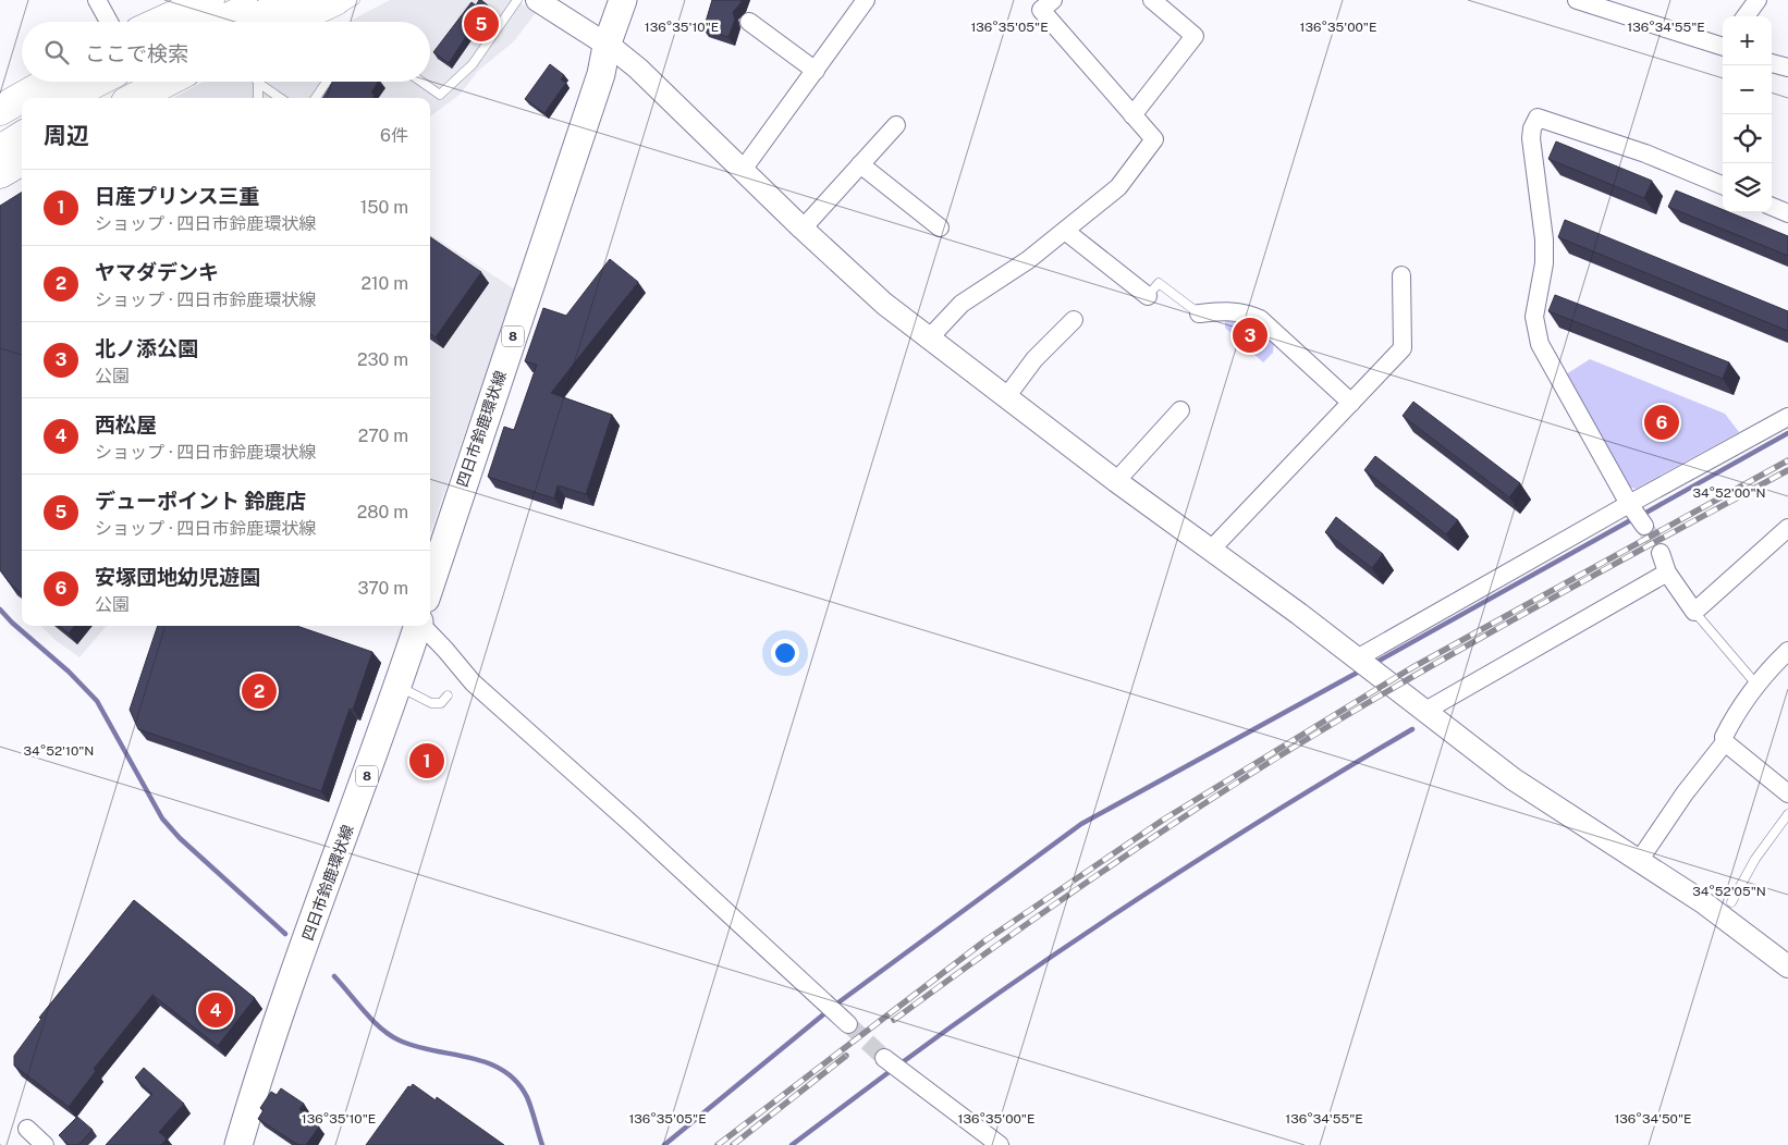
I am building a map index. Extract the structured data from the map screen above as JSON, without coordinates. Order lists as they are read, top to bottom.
{
  "streets": {
    "main road": ["8", "四日市鈴鹿環状線"]
  },
  "page": {
    "pins": [
      "5",
      "3",
      "6",
      "2",
      "1",
      "4"
    ],
    "map_buttons": ["+", "−"],
    "search": "ここで検索",
    "heading": ["周辺", "6件"],
    "list": [
      {
        "mark": "1",
        "name": "日産プリンス三重",
        "note": "ショップ · 四日市鈴鹿環状線",
        "value": "150 m"
      },
      {
        "mark": "2",
        "name": "ヤマダデンキ",
        "note": "ショップ · 四日市鈴鹿環状線",
        "value": "210 m"
      },
      {
        "mark": "3",
        "name": "北ノ添公園",
        "note": "公園",
        "value": "230 m"
      },
      {
        "mark": "4",
        "name": "西松屋",
        "note": "ショップ · 四日市鈴鹿環状線",
        "value": "270 m"
      },
      {
        "mark": "5",
        "name": "デューポイント 鈴鹿店",
        "note": "ショップ · 四日市鈴鹿環状線",
        "value": "280 m"
      },
      {
        "mark": "6",
        "name": "安塚団地幼児遊園",
        "note": "公園",
        "value": "370 m"
      }
    ]
  },
  "coordinates": [
    "136°35'10\"E",
    "136°35'05\"E",
    "136°35'00\"E",
    "136°34'55\"E",
    "34°52'00\"N",
    "34°52'10\"N",
    "34°52'05\"N",
    "136°34'50\"E"
  ]
}
